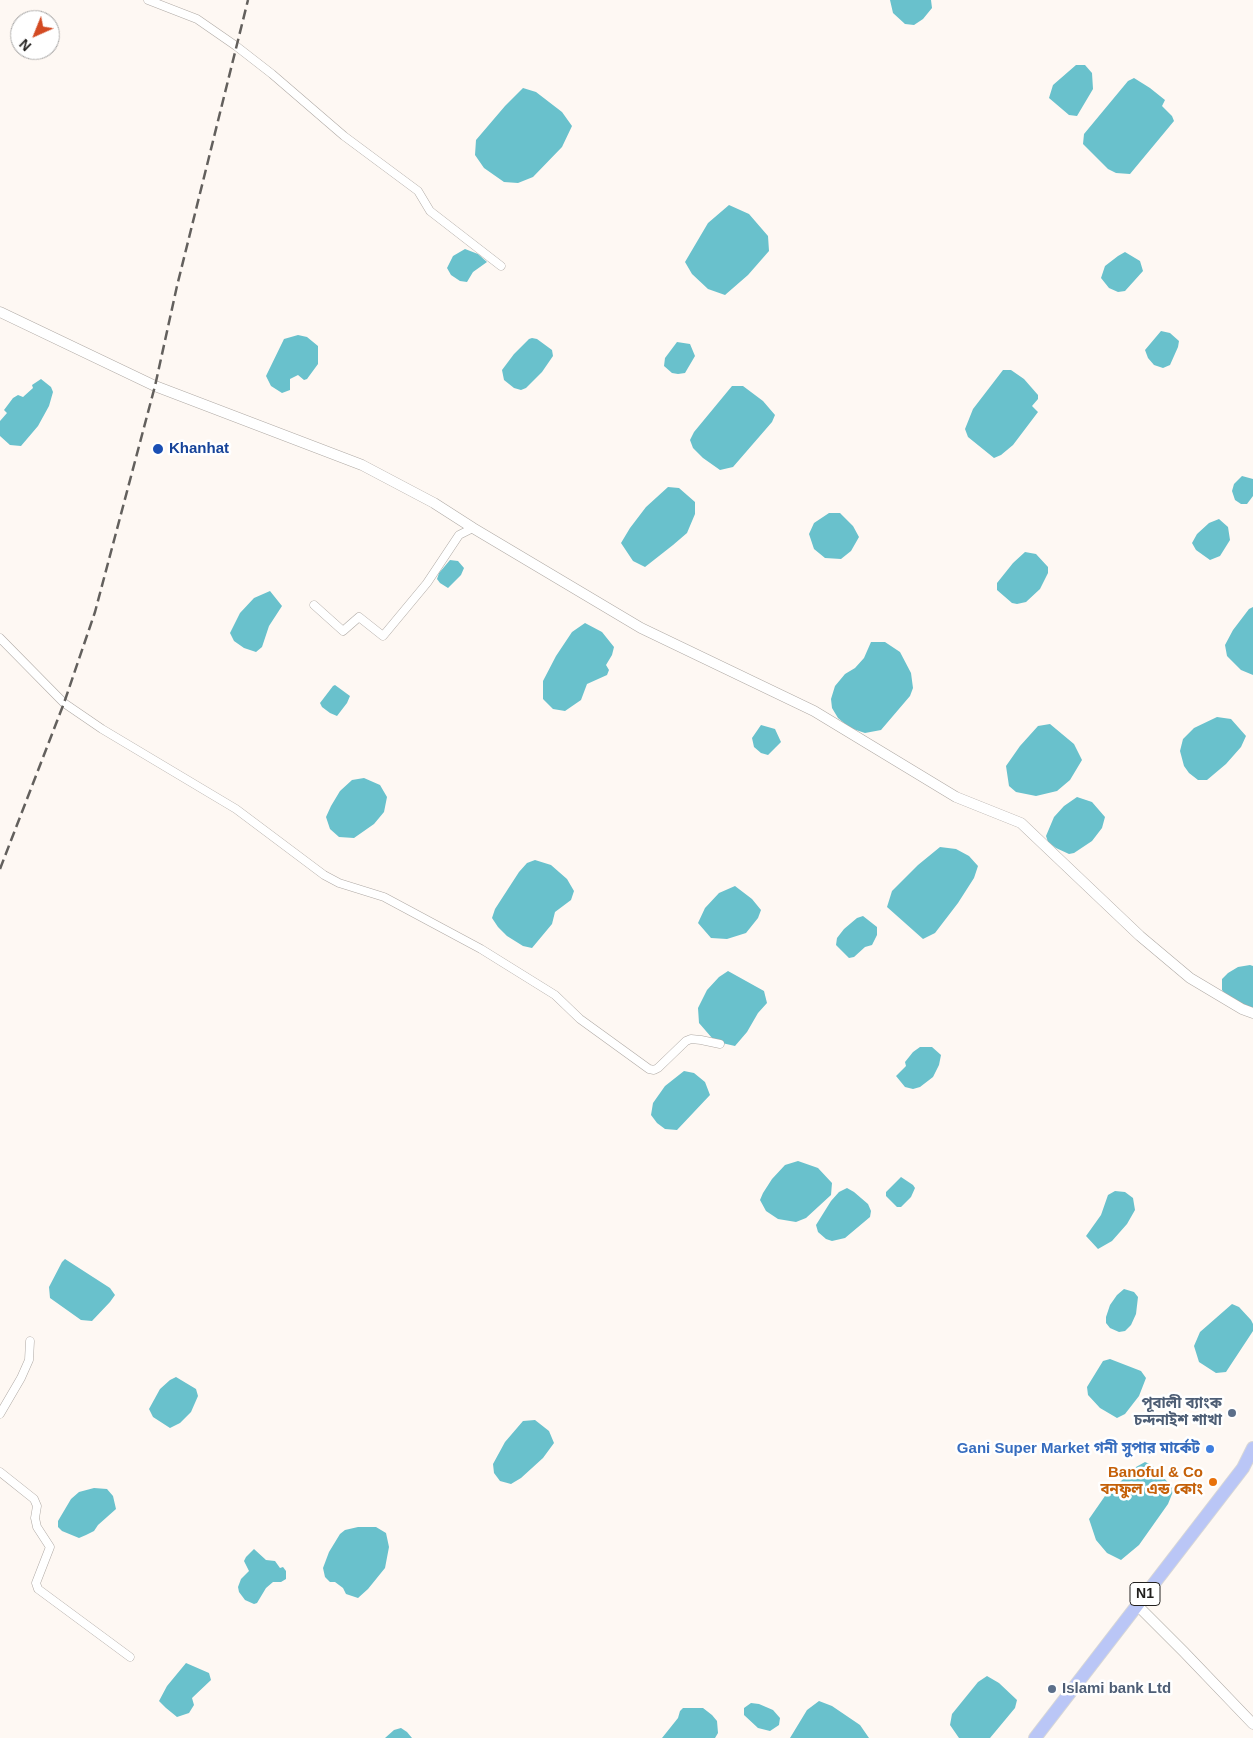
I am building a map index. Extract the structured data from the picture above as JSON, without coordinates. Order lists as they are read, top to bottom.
{
  "streets": {
    "highway": ["N1"]
  },
  "places": [
    "Khanhat",
    "পূবালী ব্যাংক চন্দনাইশ শাখা",
    "Gani Super Market গনী সুপার মার্কেট",
    "Banoful & Co বনফুল এন্ড কোং",
    "Islami bank Ltd"
  ],
  "north": "bottom left"
}
